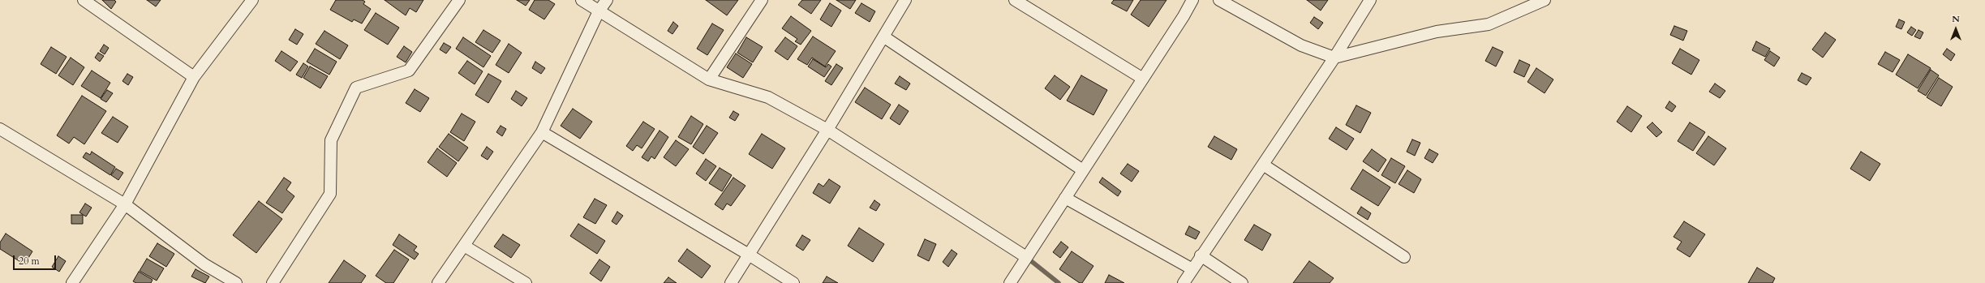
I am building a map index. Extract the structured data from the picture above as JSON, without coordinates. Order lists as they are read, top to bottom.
{
  "scale_bar": "20 m",
  "north": "top"
}
